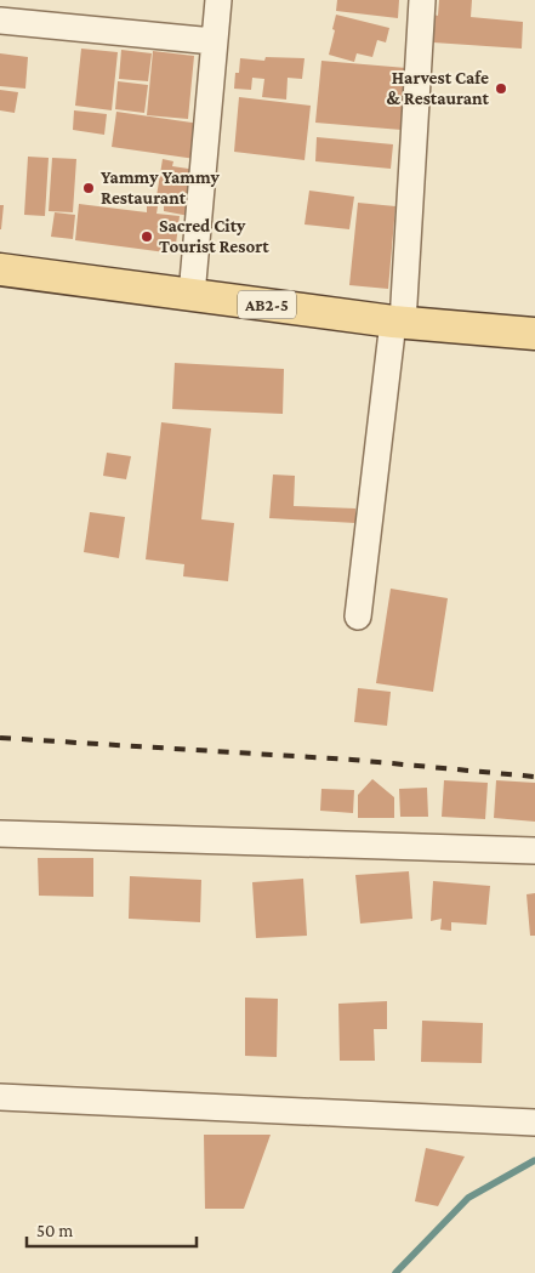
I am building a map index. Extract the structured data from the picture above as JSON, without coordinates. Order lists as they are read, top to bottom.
{
  "streets": {
    "main road": ["AB2-5"]
  },
  "places": ["Harvest Cafe & Restaurant", "Yammy Yammy Restaurant", "Sacred City Tourist Resort"],
  "scale_bar": "50 m"
}
